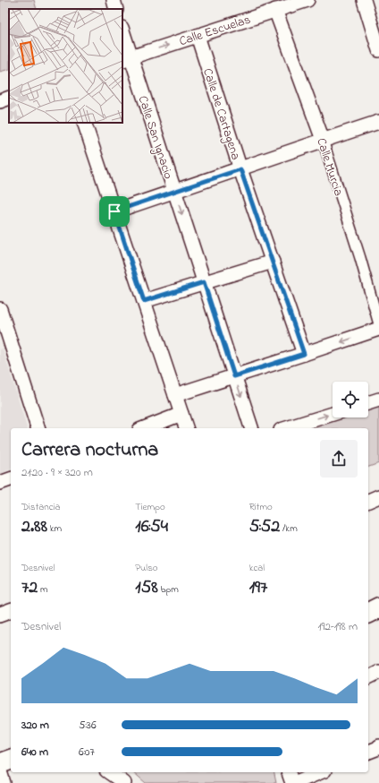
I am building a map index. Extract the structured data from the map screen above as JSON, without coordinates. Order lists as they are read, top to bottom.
{
  "streets": {
    "street": [
      "Calle Escuelas",
      "Calle de Cartagena",
      "Calle San Ignacio",
      "Calle Murcia"
    ]
  },
  "crossings": [
    ["Calle Escuelas", "Calle de Cartagena"],
    ["Calle Escuelas", "Calle San Ignacio"],
    ["Calle Escuelas", "Calle Murcia"]
  ],
  "one_way": ["Calle Escuelas"],
  "page": {
    "heading": ["Carrera nocturna", "21:20 · 9 × 320 m"],
    "stats": [
      ["Distancia", "2.88 km"],
      ["Tiempo", "16:54"],
      ["Ritmo", "5:52 /km"],
      ["Desnivel", "72 m"],
      ["Pulso", "158 bpm"],
      ["kcal", "197"]
    ],
    "chart": ["Desnivel", "192–198 m"],
    "list": [
      {
        "name": "320 m",
        "note": "5:36"
      },
      {
        "name": "640 m",
        "note": "6:07"
      }
    ]
  }
}
